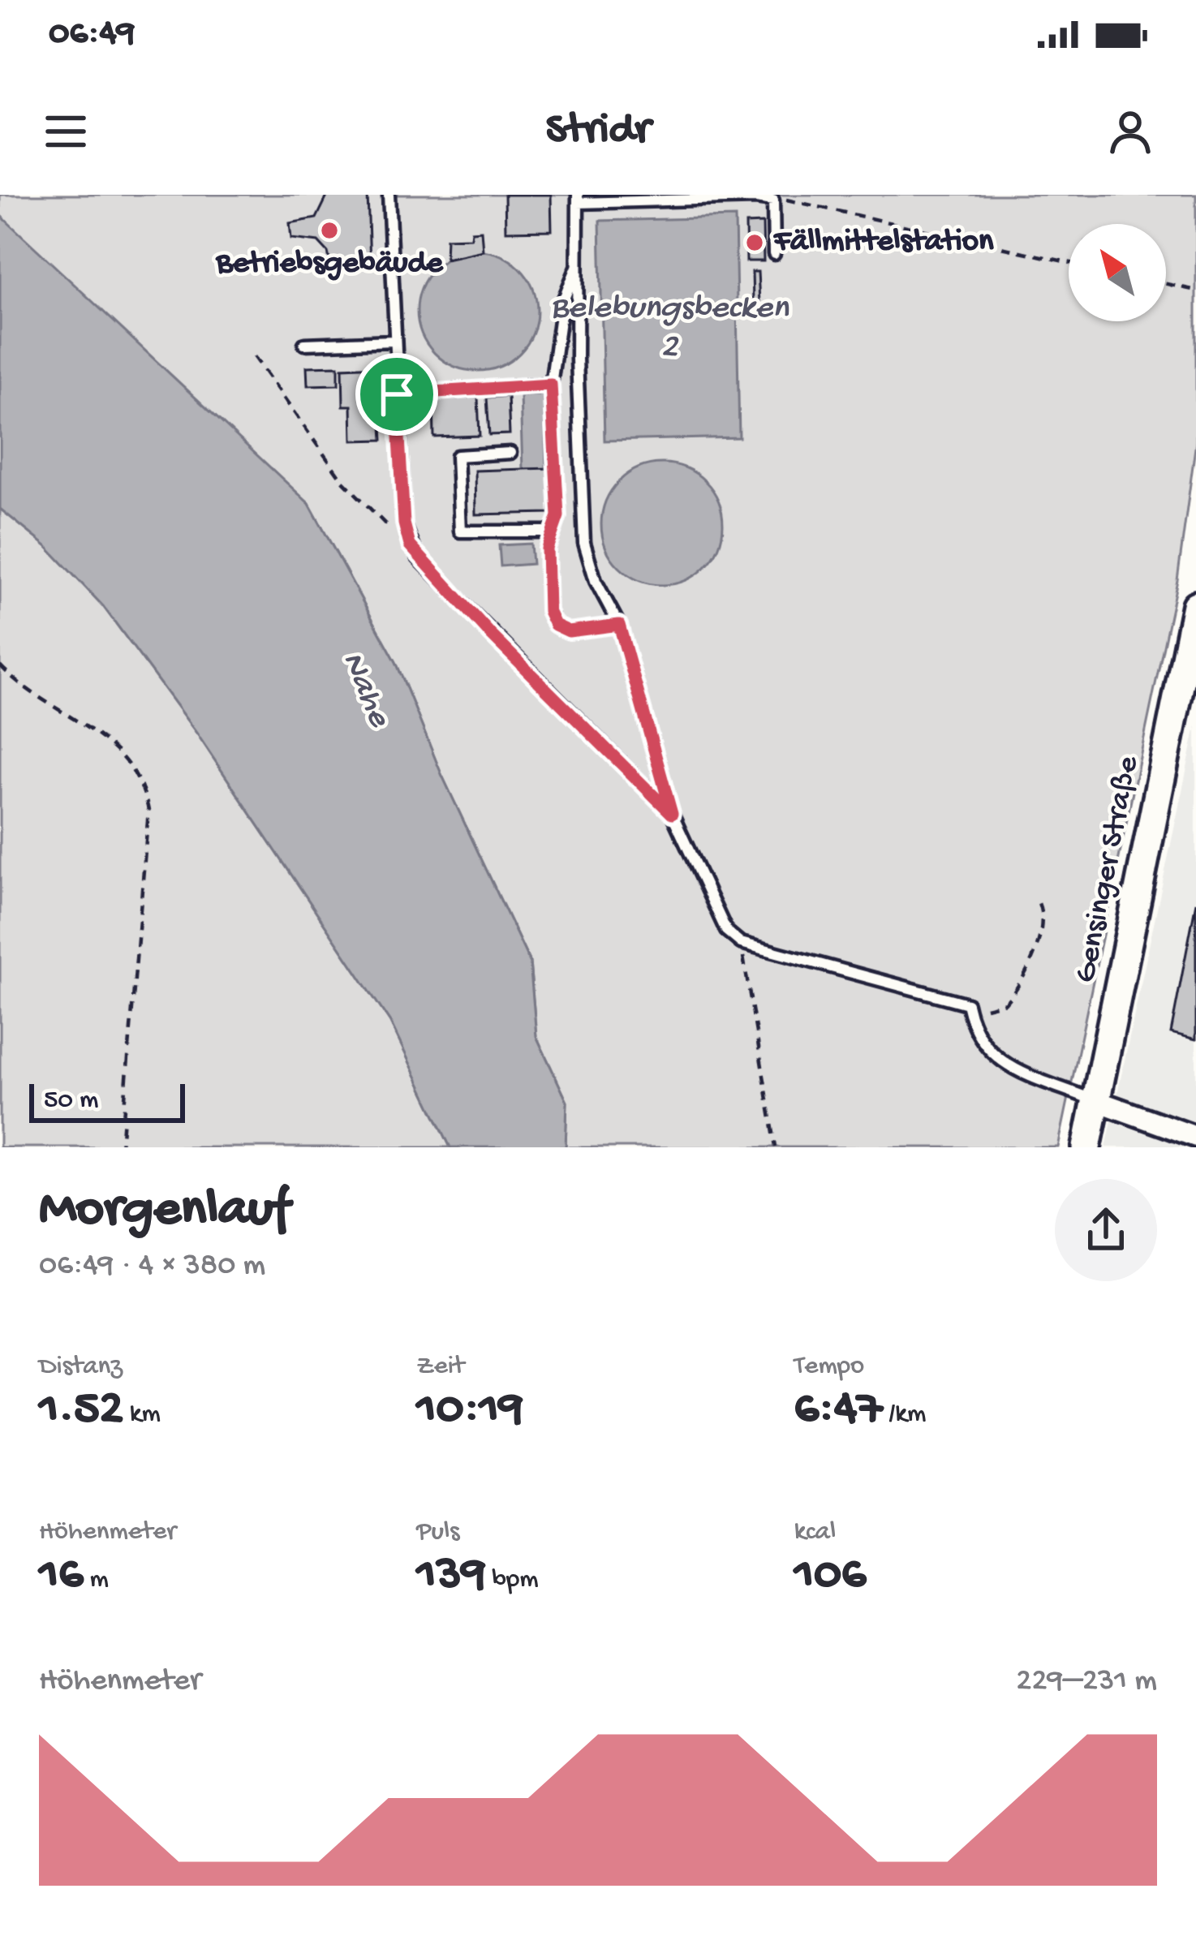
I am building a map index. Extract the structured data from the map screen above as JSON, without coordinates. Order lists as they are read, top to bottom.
{
  "streets": {
    "street": ["Gensinger Straße"]
  },
  "water": ["Belebungsbecken 2", "Nahe"],
  "places": ["Betriebsgebäude", "Fällmittelstation"],
  "scale_bar": "50 m",
  "north": "top left",
  "page": {
    "status": "06:49",
    "header": "Stridr",
    "scale": "50 m",
    "heading": ["Morgenlauf", "06:49 · 4 × 380 m"],
    "stats": [
      ["Distanz", "1.52 km"],
      ["Zeit", "10:19"],
      ["Tempo", "6:47 /km"],
      ["Höhenmeter", "16 m"],
      ["Puls", "139 bpm"],
      ["kcal", "106"]
    ],
    "chart": ["Höhenmeter", "229–231 m"]
  }
}
